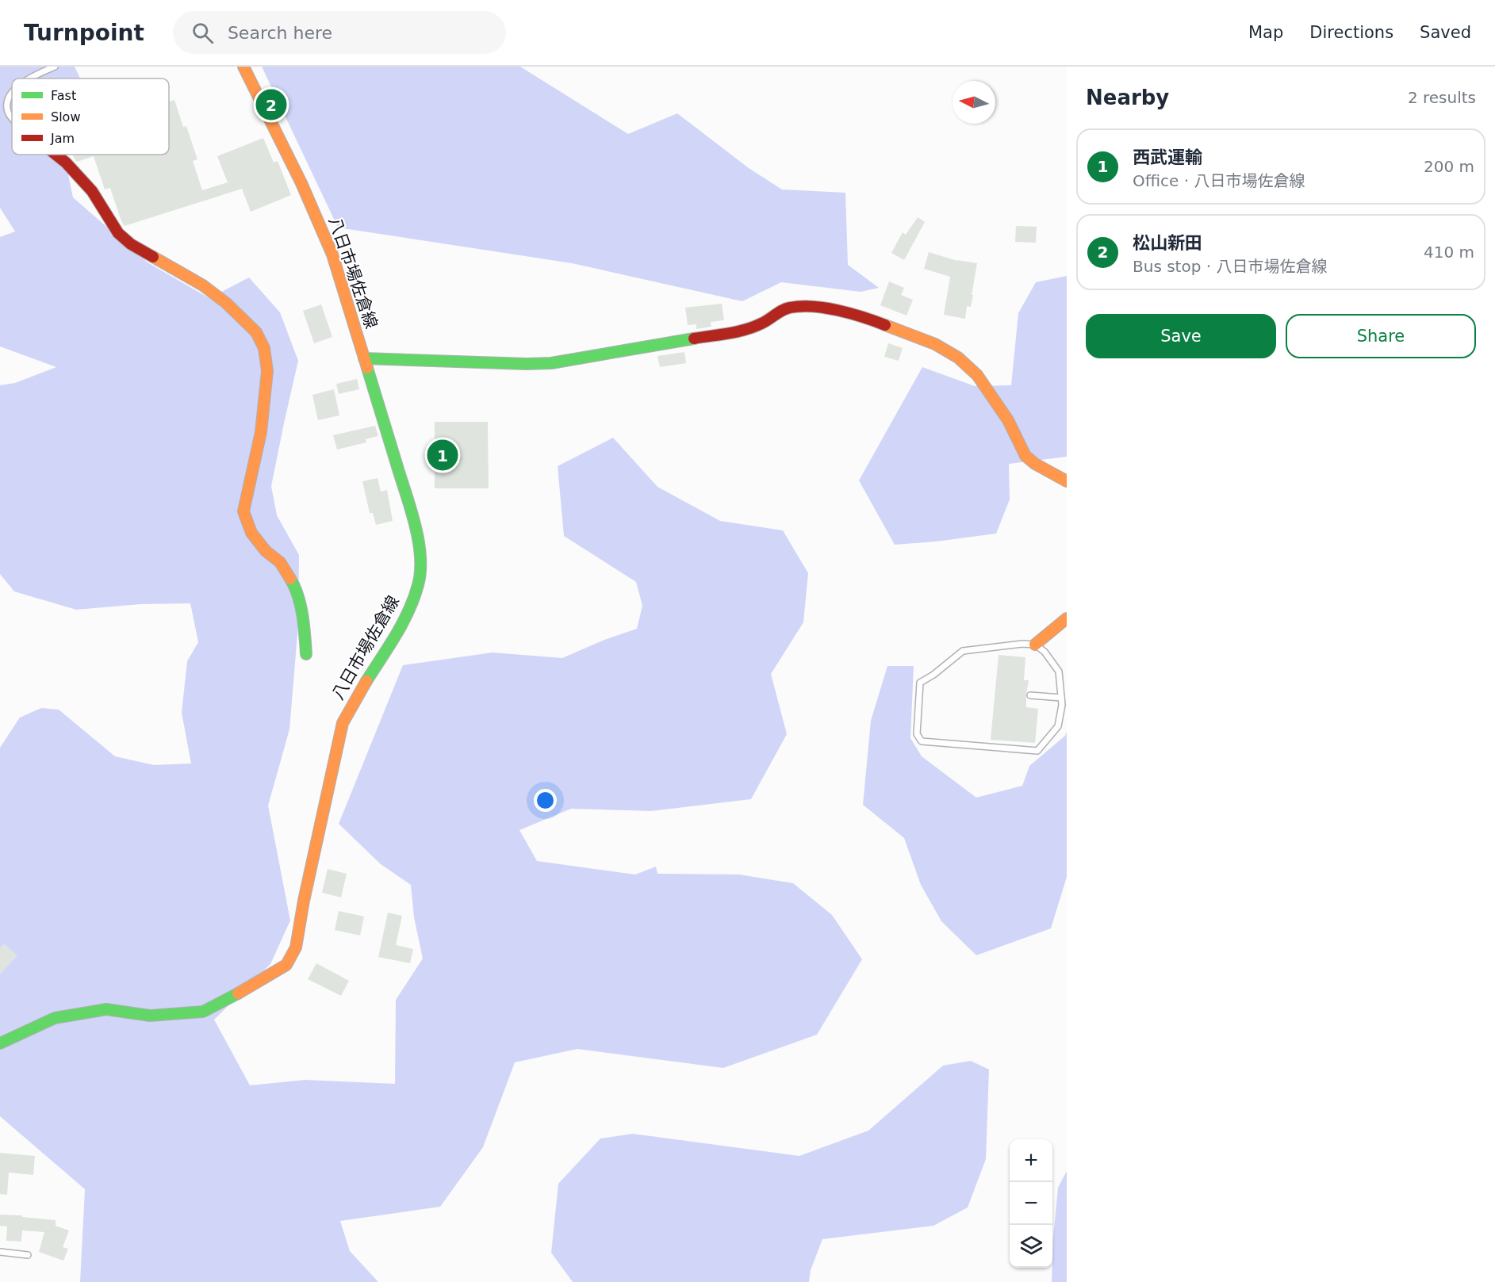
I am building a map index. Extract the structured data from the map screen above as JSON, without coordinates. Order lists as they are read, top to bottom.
{
  "streets": {
    "street": ["八日市場佐倉線"]
  },
  "legend": ["Fast", "Slow", "Jam"],
  "north": "left",
  "page": {
    "header": "Turnpoint",
    "search": "Search here",
    "nav": ["Map", "Directions", "Saved"],
    "heading": ["Nearby", "2 results"],
    "pins": ["2", "1"],
    "list": [
      {
        "mark": "1",
        "name": "西武運輸",
        "note": "Office · 八日市場佐倉線",
        "value": "200 m"
      },
      {
        "mark": "2",
        "name": "松山新田",
        "note": "Bus stop · 八日市場佐倉線",
        "value": "410 m"
      }
    ],
    "buttons": ["Save", "Share"],
    "map_buttons": ["+", "−"]
  }
}
